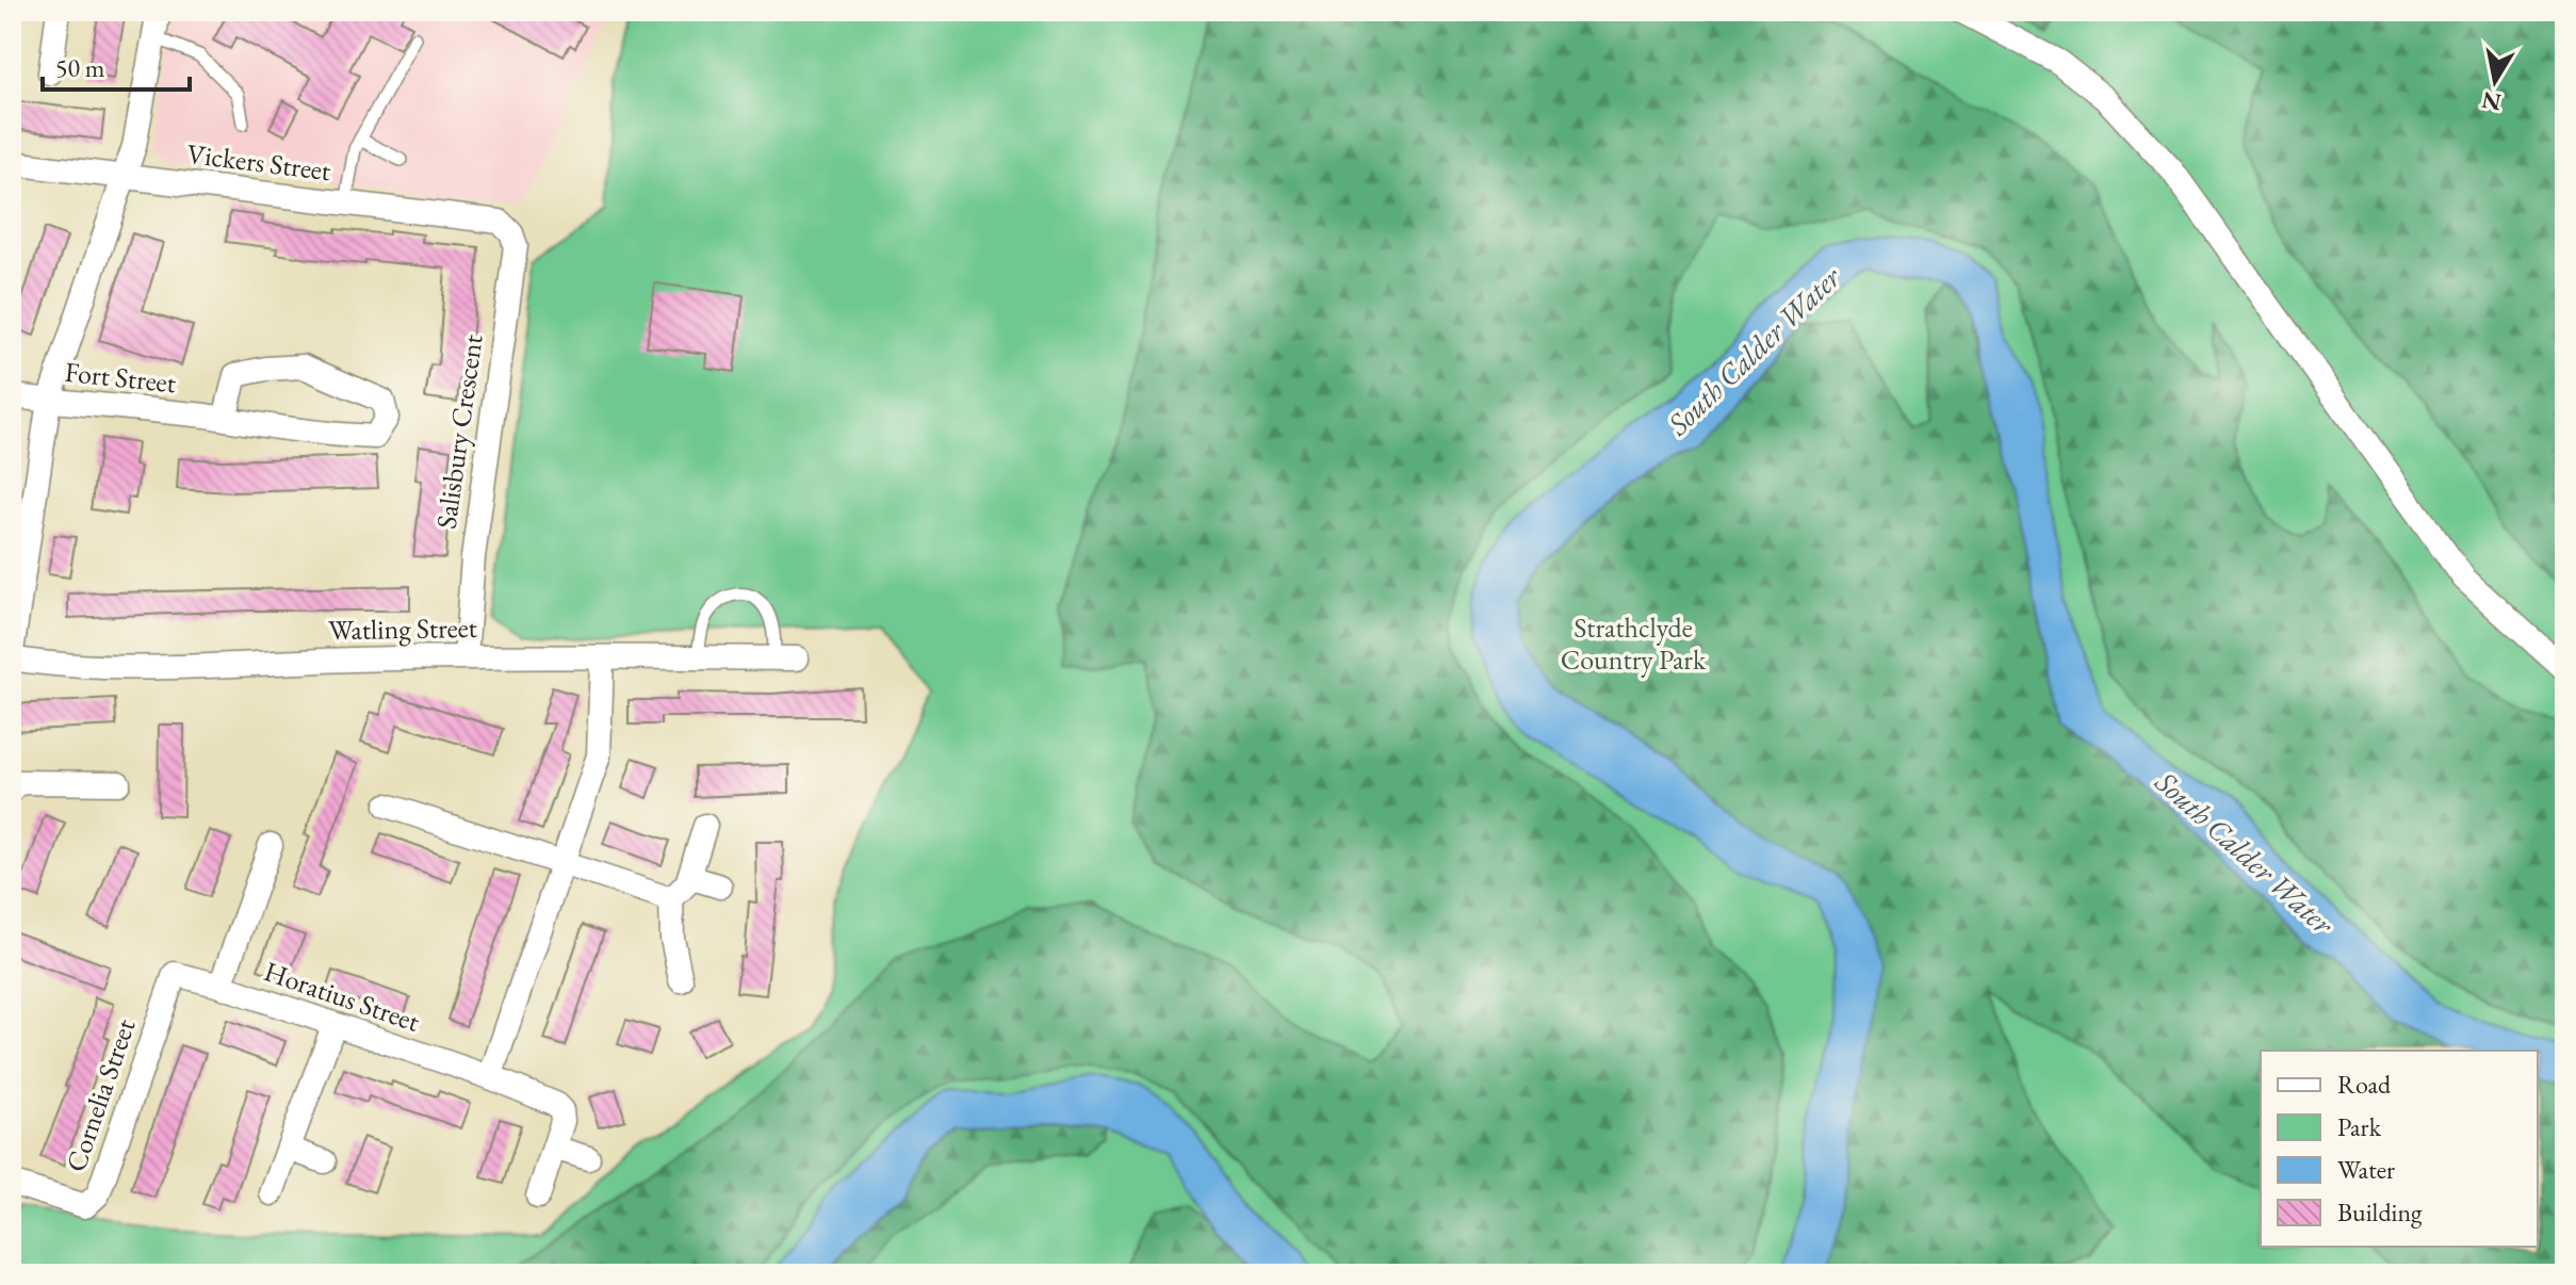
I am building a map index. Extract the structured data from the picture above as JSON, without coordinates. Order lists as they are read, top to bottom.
{
  "streets": {
    "street": [
      "Vickers Street",
      "Fort Street",
      "Salisbury Crescent",
      "Watling Street",
      "Horatius Street",
      "Cornelia Street"
    ]
  },
  "crossings": [
    ["Vickers Street", "Salisbury Crescent"],
    ["Salisbury Crescent", "Watling Street"],
    ["Horatius Street", "Cornelia Street"]
  ],
  "water": ["South Calder Water"],
  "parks": ["Strathclyde Country Park"],
  "legend": [
    "Road",
    "Park",
    "Water",
    "Building"
  ],
  "scale_bar": "50 m",
  "north": "bottom"
}
